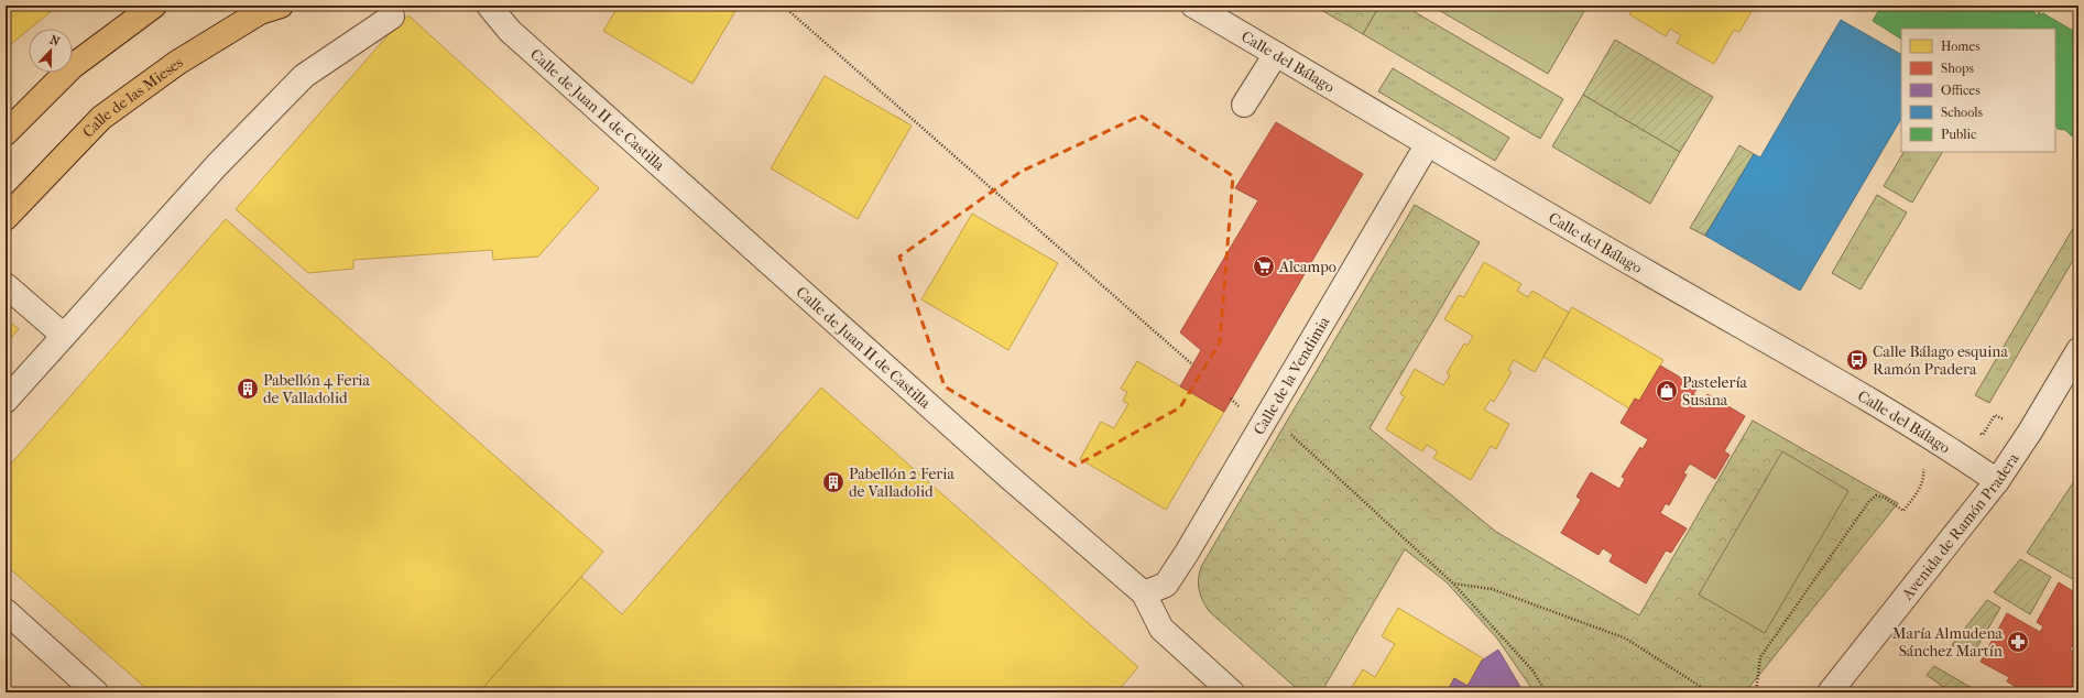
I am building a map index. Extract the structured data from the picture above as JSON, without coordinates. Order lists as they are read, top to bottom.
{
  "streets": {
    "main road": ["Calle de las Mieses"],
    "street": [
      "Calle del Bálago",
      "Calle de Juan II de Castilla",
      "Calle de la Vendimia",
      "Avenida de Ramón Pradera"
    ]
  },
  "crossings": [
    ["Calle del Bálago", "Calle de la Vendimia"],
    ["Calle del Bálago", "Avenida de Ramón Pradera"],
    ["Calle de Juan II de Castilla", "Calle de la Vendimia"]
  ],
  "places": {
    "supermarket": ["Alcampo"],
    "bus stop": ["Calle Bálago esquina Ramón Pradera"],
    "building": ["Pabellón 4 Feria de Valladolid", "Pabellón 2 Feria de Valladolid"],
    "shop": ["Pastelería Susana"],
    "pharmacy": ["María Almudena Sánchez Martín"]
  },
  "legend": [
    "Homes",
    "Shops",
    "Offices",
    "Schools",
    "Public"
  ],
  "north": "top"
}
